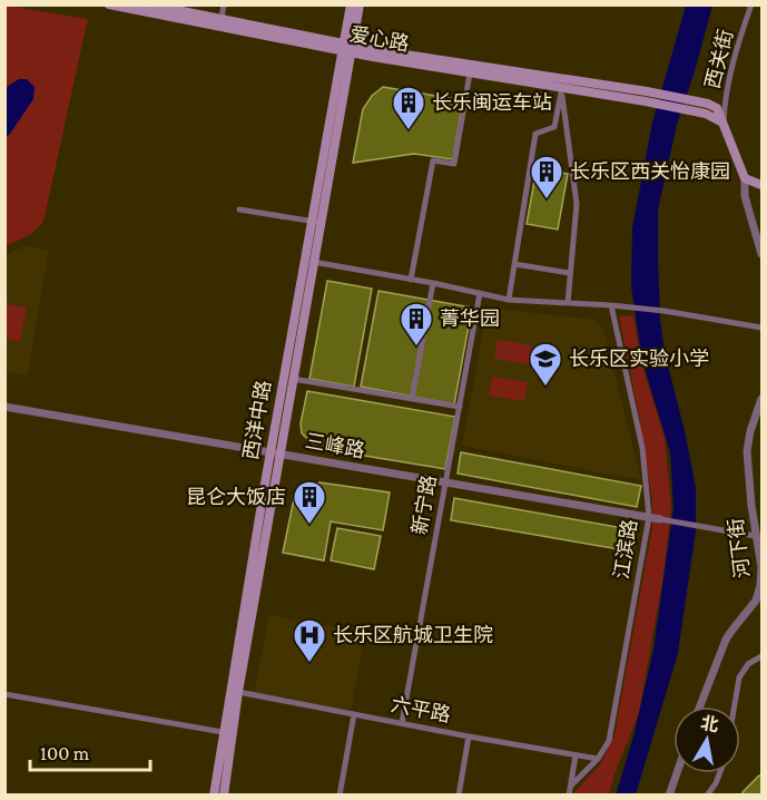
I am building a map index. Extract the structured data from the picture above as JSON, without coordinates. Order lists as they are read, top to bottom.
{
  "streets": {
    "main road": ["爱心路", "西洋中路"],
    "street": [
      "西关街",
      "三峰路",
      "新宁路",
      "河下街",
      "江滨路",
      "六平路"
    ]
  },
  "crossings": [
    ["爱心路", "西关街"],
    ["爱心路", "西洋中路"],
    ["西洋中路", "三峰路"],
    ["西洋中路", "六平路"],
    ["三峰路", "新宁路"],
    ["三峰路", "江滨路"],
    ["新宁路", "六平路"],
    ["江滨路", "六平路"]
  ],
  "places": {
    "building": [
      "长乐闽运车站",
      "长乐区西关怡康园",
      "菁华园",
      "昆仑大饭店"
    ],
    "school or university": ["长乐区实验小学"],
    "hospital": ["长乐区航城卫生院"]
  },
  "scale_bar": "100 m",
  "north": "top"
}
